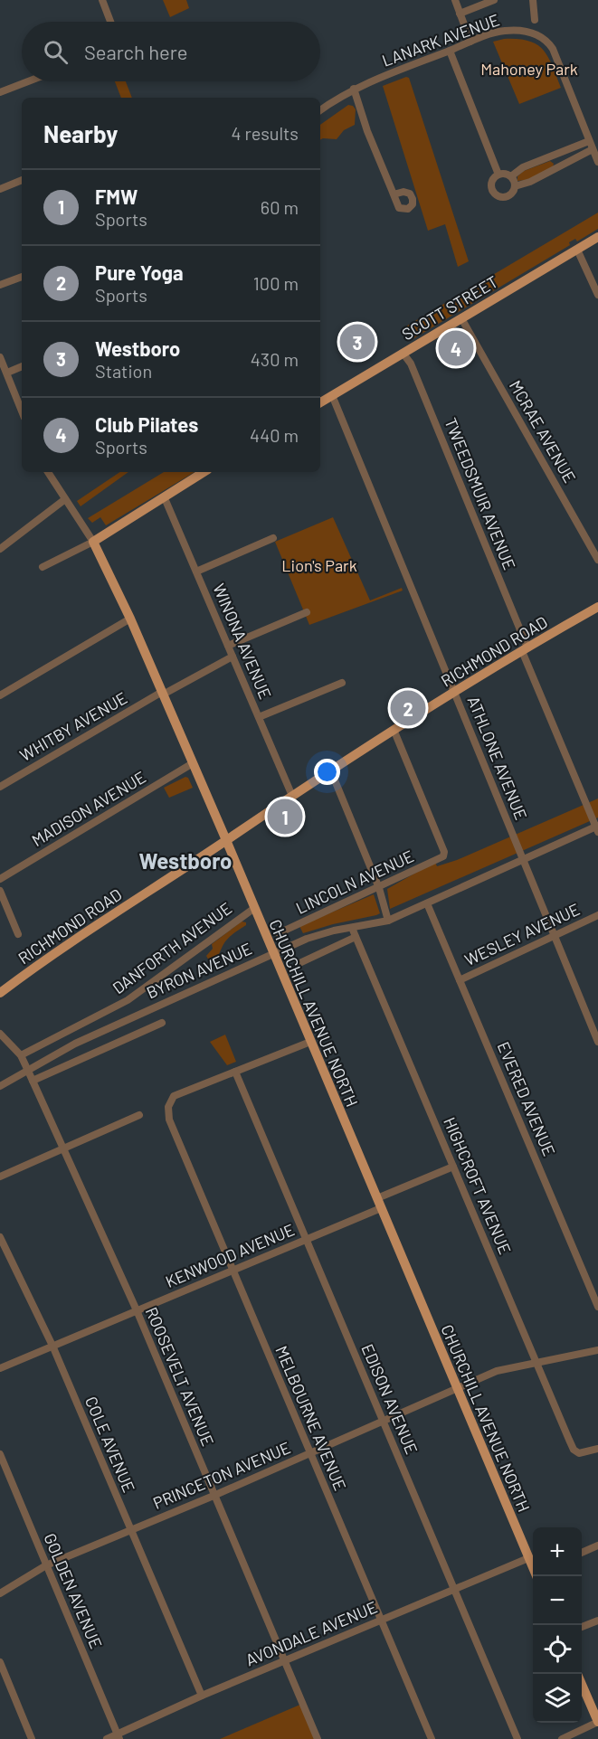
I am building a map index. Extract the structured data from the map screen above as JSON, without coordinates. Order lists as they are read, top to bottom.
{
  "streets": {
    "main road": ["SCOTT STREET", "RICHMOND ROAD", "CHURCHILL AVENUE NORTH"],
    "street": [
      "LANARK AVENUE",
      "MCRAE AVENUE",
      "TWEEDSMUIR AVENUE",
      "WINONA AVENUE",
      "WHITBY AVENUE",
      "ATHLONE AVENUE",
      "MADISON AVENUE",
      "LINCOLN AVENUE",
      "WESLEY AVENUE",
      "DANFORTH AVENUE",
      "BYRON AVENUE",
      "EVERED AVENUE",
      "HIGHCROFT AVENUE",
      "KENWOOD AVENUE",
      "ROOSEVELT AVENUE",
      "EDISON AVENUE",
      "MELBOURNE AVENUE",
      "COLE AVENUE",
      "PRINCETON AVENUE",
      "GOLDEN AVENUE",
      "AVONDALE AVENUE"
    ]
  },
  "crossings": [
    ["SCOTT STREET", "MCRAE AVENUE"],
    ["SCOTT STREET", "TWEEDSMUIR AVENUE"],
    ["SCOTT STREET", "ATHLONE AVENUE"],
    ["TWEEDSMUIR AVENUE", "RICHMOND ROAD"],
    ["TWEEDSMUIR AVENUE", "BYRON AVENUE"],
    ["WINONA AVENUE", "RICHMOND ROAD"],
    ["WINONA AVENUE", "WHITBY AVENUE"],
    ["RICHMOND ROAD", "ATHLONE AVENUE"],
    ["RICHMOND ROAD", "LINCOLN AVENUE"],
    ["RICHMOND ROAD", "CHURCHILL AVENUE NORTH"],
    ["WHITBY AVENUE", "CHURCHILL AVENUE NORTH"],
    ["ATHLONE AVENUE", "WESLEY AVENUE"],
    ["ATHLONE AVENUE", "BYRON AVENUE"],
    ["MADISON AVENUE", "CHURCHILL AVENUE NORTH"],
    ["WESLEY AVENUE", "EVERED AVENUE"],
    ["DANFORTH AVENUE", "CHURCHILL AVENUE NORTH"],
    ["DANFORTH AVENUE", "ROOSEVELT AVENUE"],
    ["BYRON AVENUE", "CHURCHILL AVENUE NORTH"],
    ["BYRON AVENUE", "EVERED AVENUE"],
    ["BYRON AVENUE", "HIGHCROFT AVENUE"],
    ["BYRON AVENUE", "ROOSEVELT AVENUE"],
    ["CHURCHILL AVENUE NORTH", "KENWOOD AVENUE"],
    ["CHURCHILL AVENUE NORTH", "PRINCETON AVENUE"],
    ["CHURCHILL AVENUE NORTH", "AVONDALE AVENUE"],
    ["HIGHCROFT AVENUE", "KENWOOD AVENUE"],
    ["HIGHCROFT AVENUE", "PRINCETON AVENUE"],
    ["KENWOOD AVENUE", "ROOSEVELT AVENUE"],
    ["KENWOOD AVENUE", "EDISON AVENUE"],
    ["KENWOOD AVENUE", "MELBOURNE AVENUE"],
    ["KENWOOD AVENUE", "COLE AVENUE"],
    ["ROOSEVELT AVENUE", "PRINCETON AVENUE"],
    ["ROOSEVELT AVENUE", "AVONDALE AVENUE"],
    ["EDISON AVENUE", "MELBOURNE AVENUE"],
    ["EDISON AVENUE", "PRINCETON AVENUE"],
    ["EDISON AVENUE", "AVONDALE AVENUE"],
    ["MELBOURNE AVENUE", "PRINCETON AVENUE"],
    ["MELBOURNE AVENUE", "AVONDALE AVENUE"],
    ["COLE AVENUE", "PRINCETON AVENUE"],
    ["COLE AVENUE", "AVONDALE AVENUE"],
    ["PRINCETON AVENUE", "GOLDEN AVENUE"],
    ["GOLDEN AVENUE", "AVONDALE AVENUE"]
  ],
  "districts": ["Westboro"],
  "parks": ["Mahoney Park", "Lion's Park"],
  "page": {
    "search": "Search here",
    "heading": ["Nearby", "4 results"],
    "list": [
      {
        "mark": "1",
        "name": "FMW",
        "note": "Sports",
        "value": "60 m"
      },
      {
        "mark": "2",
        "name": "Pure Yoga",
        "note": "Sports",
        "value": "100 m"
      },
      {
        "mark": "3",
        "name": "Westboro",
        "note": "Station",
        "value": "430 m"
      },
      {
        "mark": "4",
        "name": "Club Pilates",
        "note": "Sports",
        "value": "440 m"
      }
    ],
    "pins": [
      "3",
      "4",
      "2",
      "1"
    ],
    "map_buttons": ["+", "−"]
  }
}
